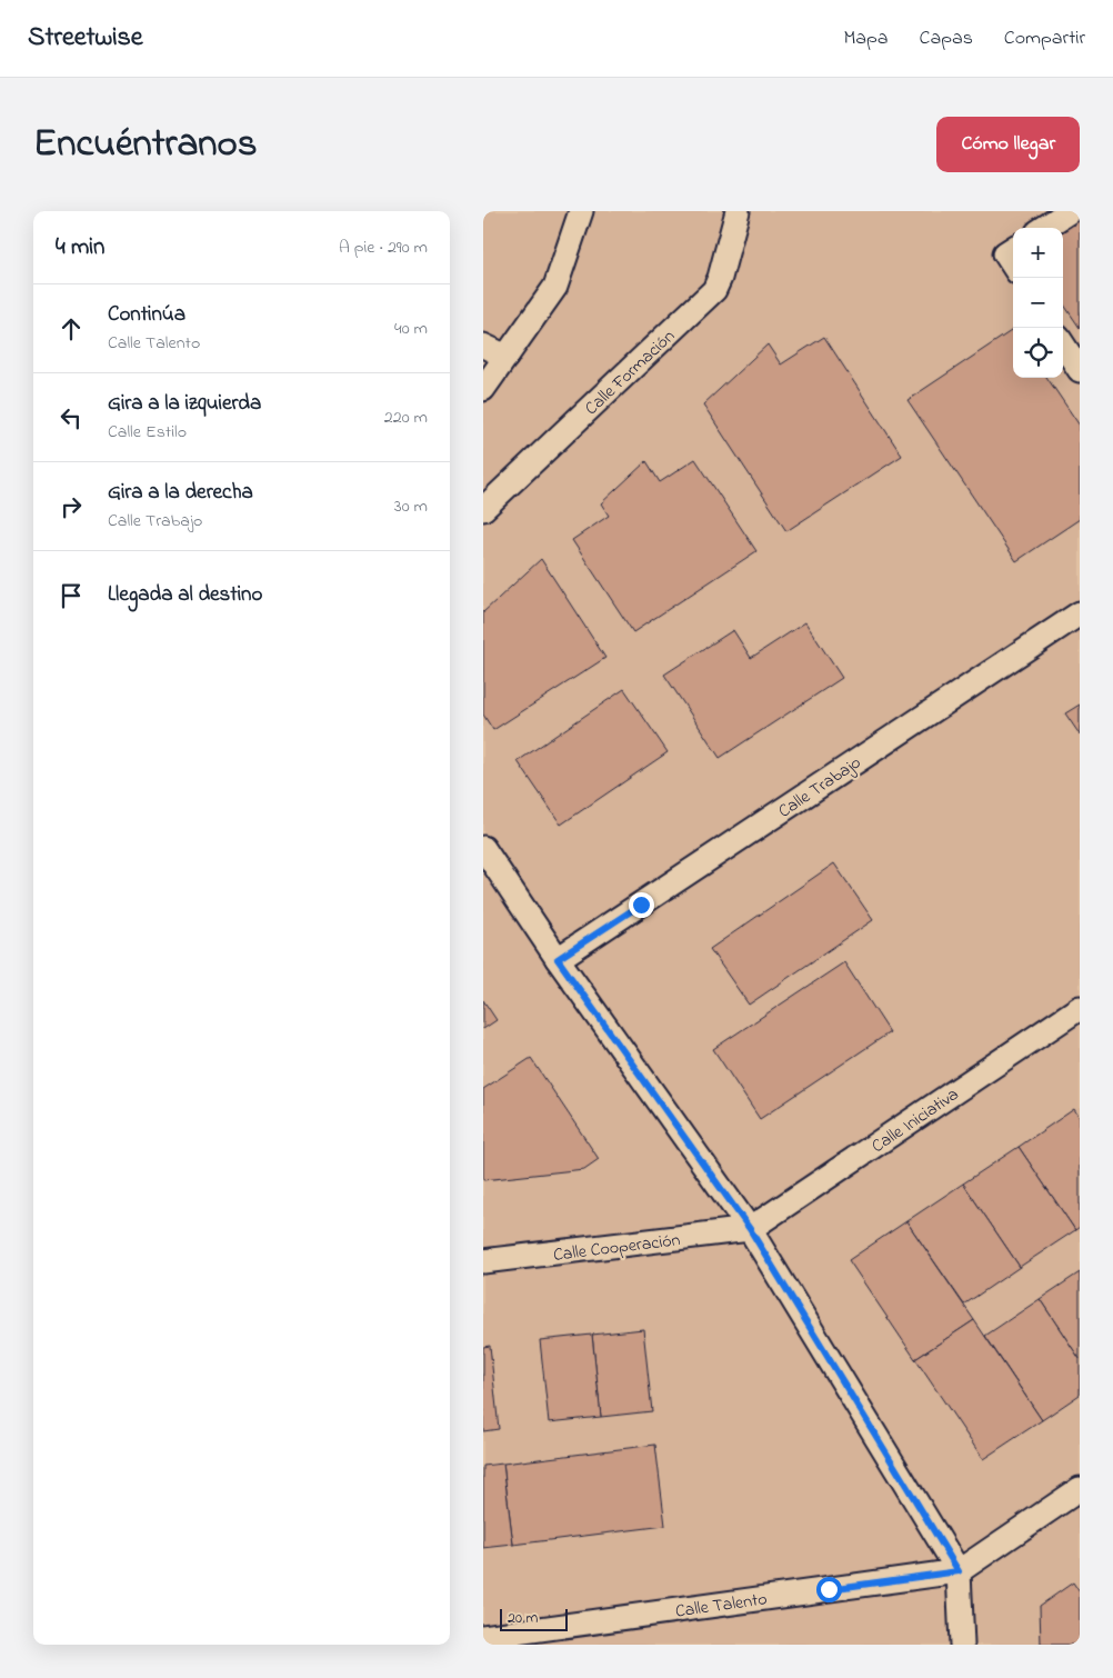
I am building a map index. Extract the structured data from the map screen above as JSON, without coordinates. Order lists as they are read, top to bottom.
{
  "streets": {
    "street": [
      "Calle Formación",
      "Calle Trabajo",
      "Calle Iniciativa",
      "Calle Cooperación",
      "Calle Talento"
    ]
  },
  "crossings": [
    ["Calle Iniciativa", "Calle Cooperación"]
  ],
  "scale_bar": "20 m",
  "page": {
    "header": "Streetwise",
    "nav": ["Mapa", "Capas", "Compartir"],
    "title": "Encuéntranos",
    "buttons": "Cómo llegar",
    "heading": ["4 min", "A pie · 290 m"],
    "map_buttons": ["+", "−"],
    "list": [
      ["Continúa", "Calle Talento", "40 m"],
      ["Gira a la izquierda", "Calle Estilo", "220 m"],
      ["Gira a la derecha", "Calle Trabajo", "30 m"],
      "Llegada al destino"
    ],
    "scale": "20 m"
  }
}
